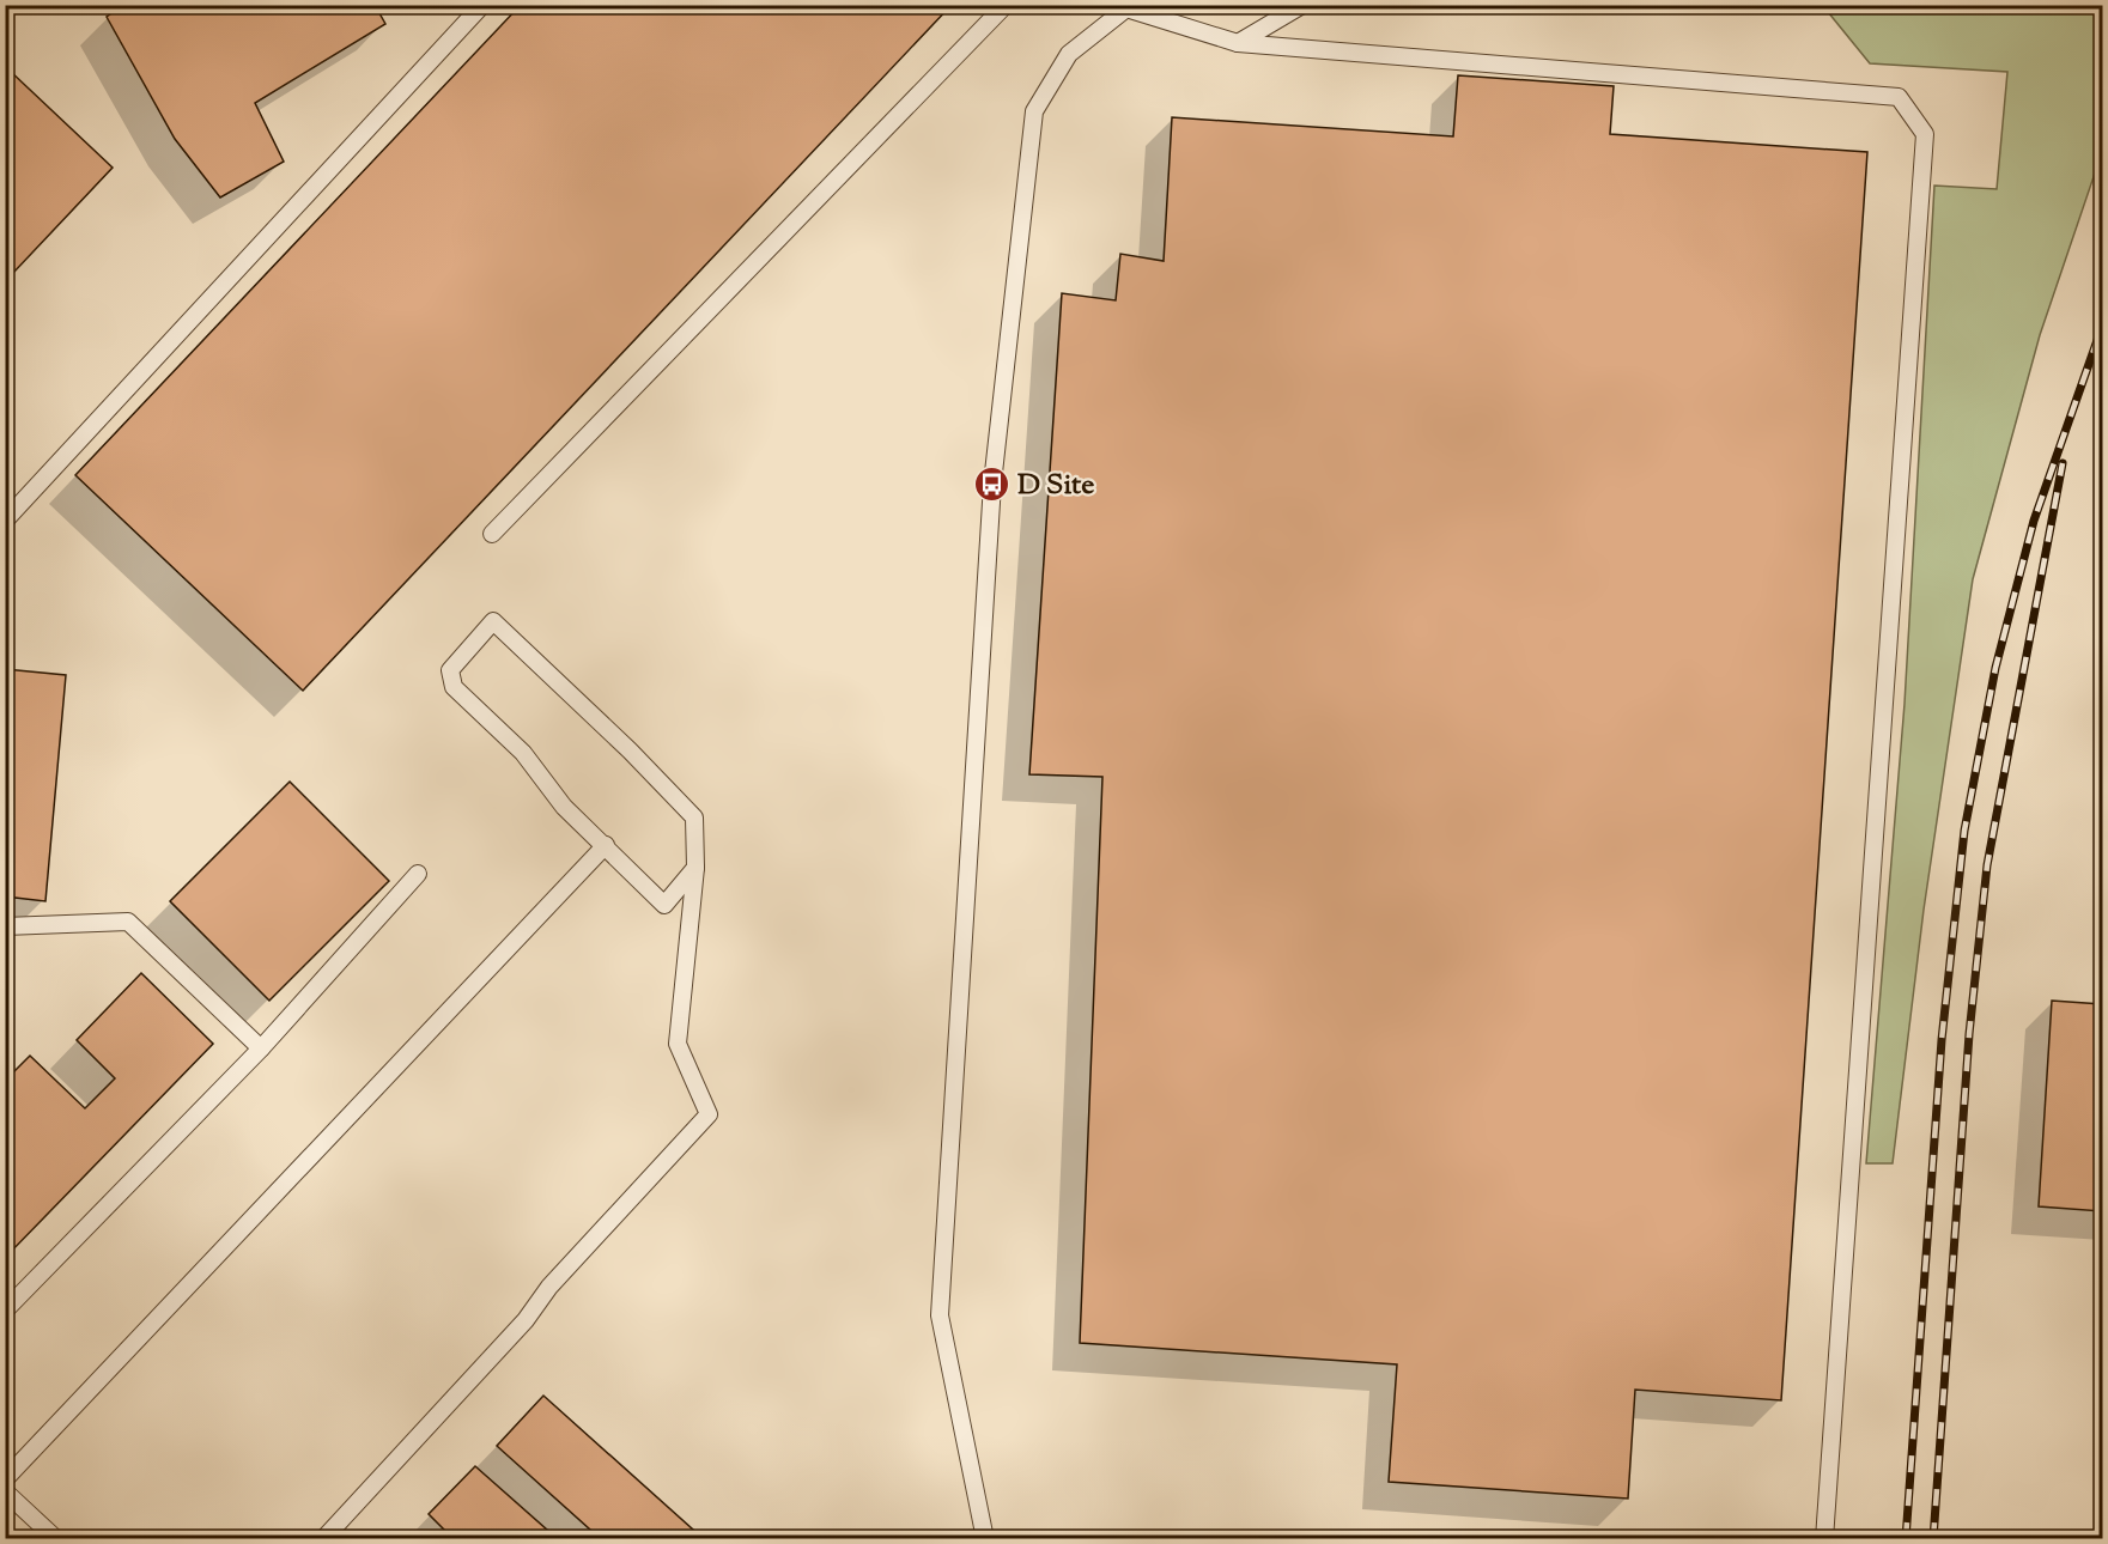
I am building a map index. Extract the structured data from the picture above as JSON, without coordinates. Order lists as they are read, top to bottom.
{
  "places": {
    "bus stop": ["D Site"]
  }
}
